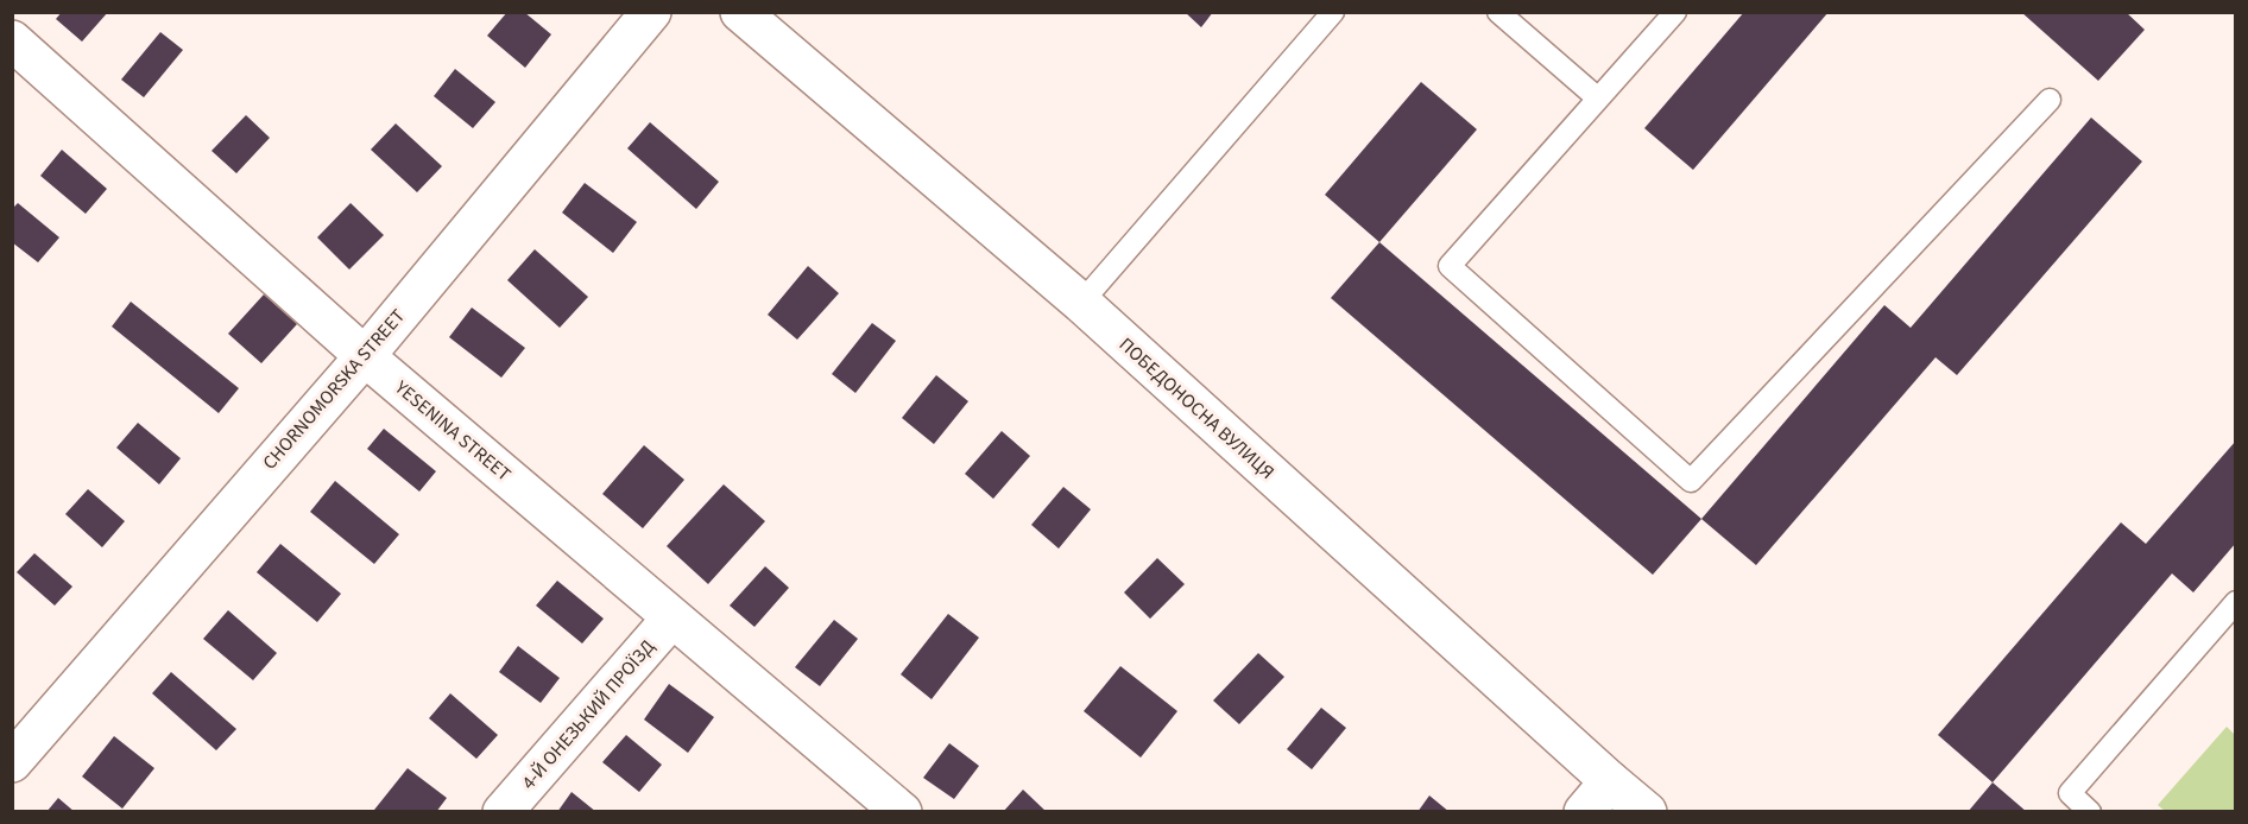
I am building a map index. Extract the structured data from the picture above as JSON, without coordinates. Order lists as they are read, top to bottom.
{
  "streets": {
    "street": [
      "CHORNOMORSKA STREET",
      "ПОБЕДОНОСНА ВУЛИЦЯ",
      "YESENINA STREET",
      "4-Й ОНЕЗЬКИЙ ПРОЇЗД"
    ]
  },
  "crossings": [
    ["CHORNOMORSKA STREET", "YESENINA STREET"],
    ["YESENINA STREET", "4-Й ОНЕЗЬКИЙ ПРОЇЗД"]
  ]
}
